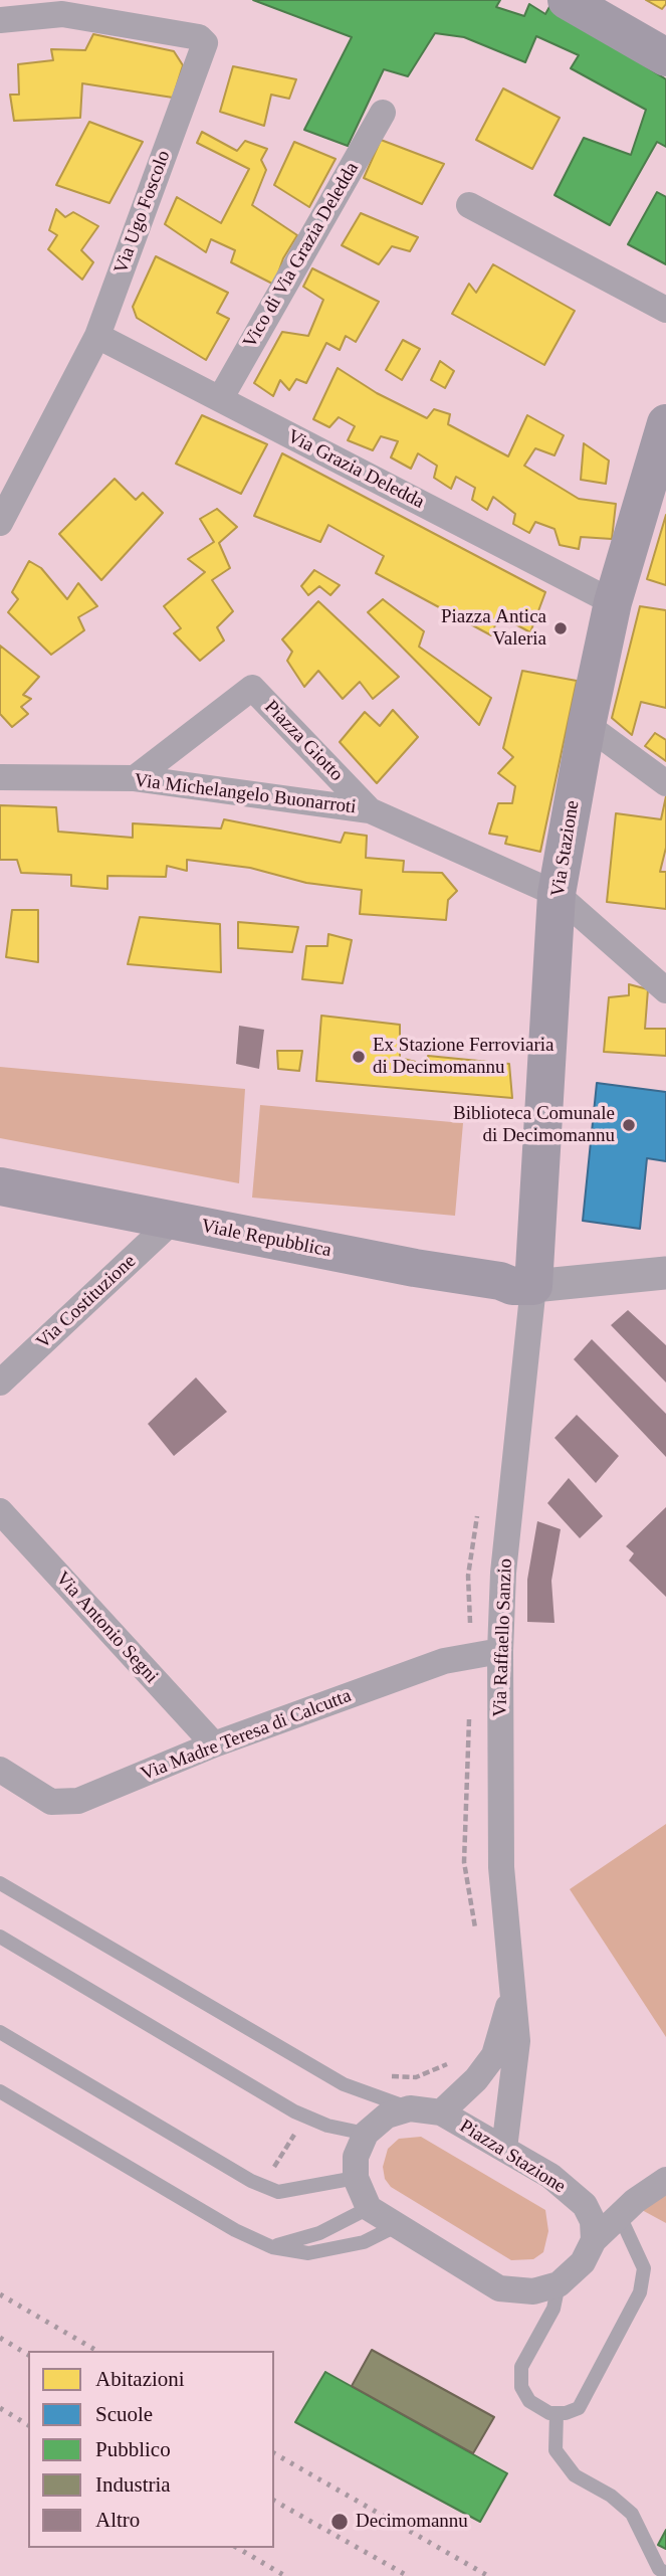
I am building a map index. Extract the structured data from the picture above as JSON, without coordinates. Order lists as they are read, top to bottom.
{
  "streets": {
    "main road": ["Via Stazione", "Viale Repubblica"],
    "street": [
      "Via Ugo Foscolo",
      "Vico di Via Grazia Deledda",
      "Via Grazia Deledda",
      "Piazza Giotto",
      "Via Michelangelo Buonarroti",
      "Via Costituzione",
      "Via Antonio Segni",
      "Via Raffaello Sanzio",
      "Via Madre Teresa di Calcutta",
      "Piazza Stazione"
    ]
  },
  "crossings": [
    ["Via Ugo Foscolo", "Via Grazia Deledda"],
    ["Vico di Via Grazia Deledda", "Via Grazia Deledda"],
    ["Via Grazia Deledda", "Via Stazione"],
    ["Piazza Giotto", "Via Michelangelo Buonarroti"],
    ["Via Michelangelo Buonarroti", "Via Stazione"],
    ["Via Stazione", "Viale Repubblica"],
    ["Via Stazione", "Via Raffaello Sanzio"],
    ["Viale Repubblica", "Via Costituzione"],
    ["Viale Repubblica", "Via Raffaello Sanzio"],
    ["Via Antonio Segni", "Via Madre Teresa di Calcutta"],
    ["Via Raffaello Sanzio", "Via Madre Teresa di Calcutta"],
    ["Via Raffaello Sanzio", "Piazza Stazione"]
  ],
  "places": [
    "Piazza Antica Valeria",
    "Ex Stazione Ferroviaria di Decimomannu",
    "Biblioteca Comunale di Decimomannu",
    "Decimomannu"
  ],
  "legend": [
    "Abitazioni",
    "Scuole",
    "Pubblico",
    "Industria",
    "Altro"
  ]
}
